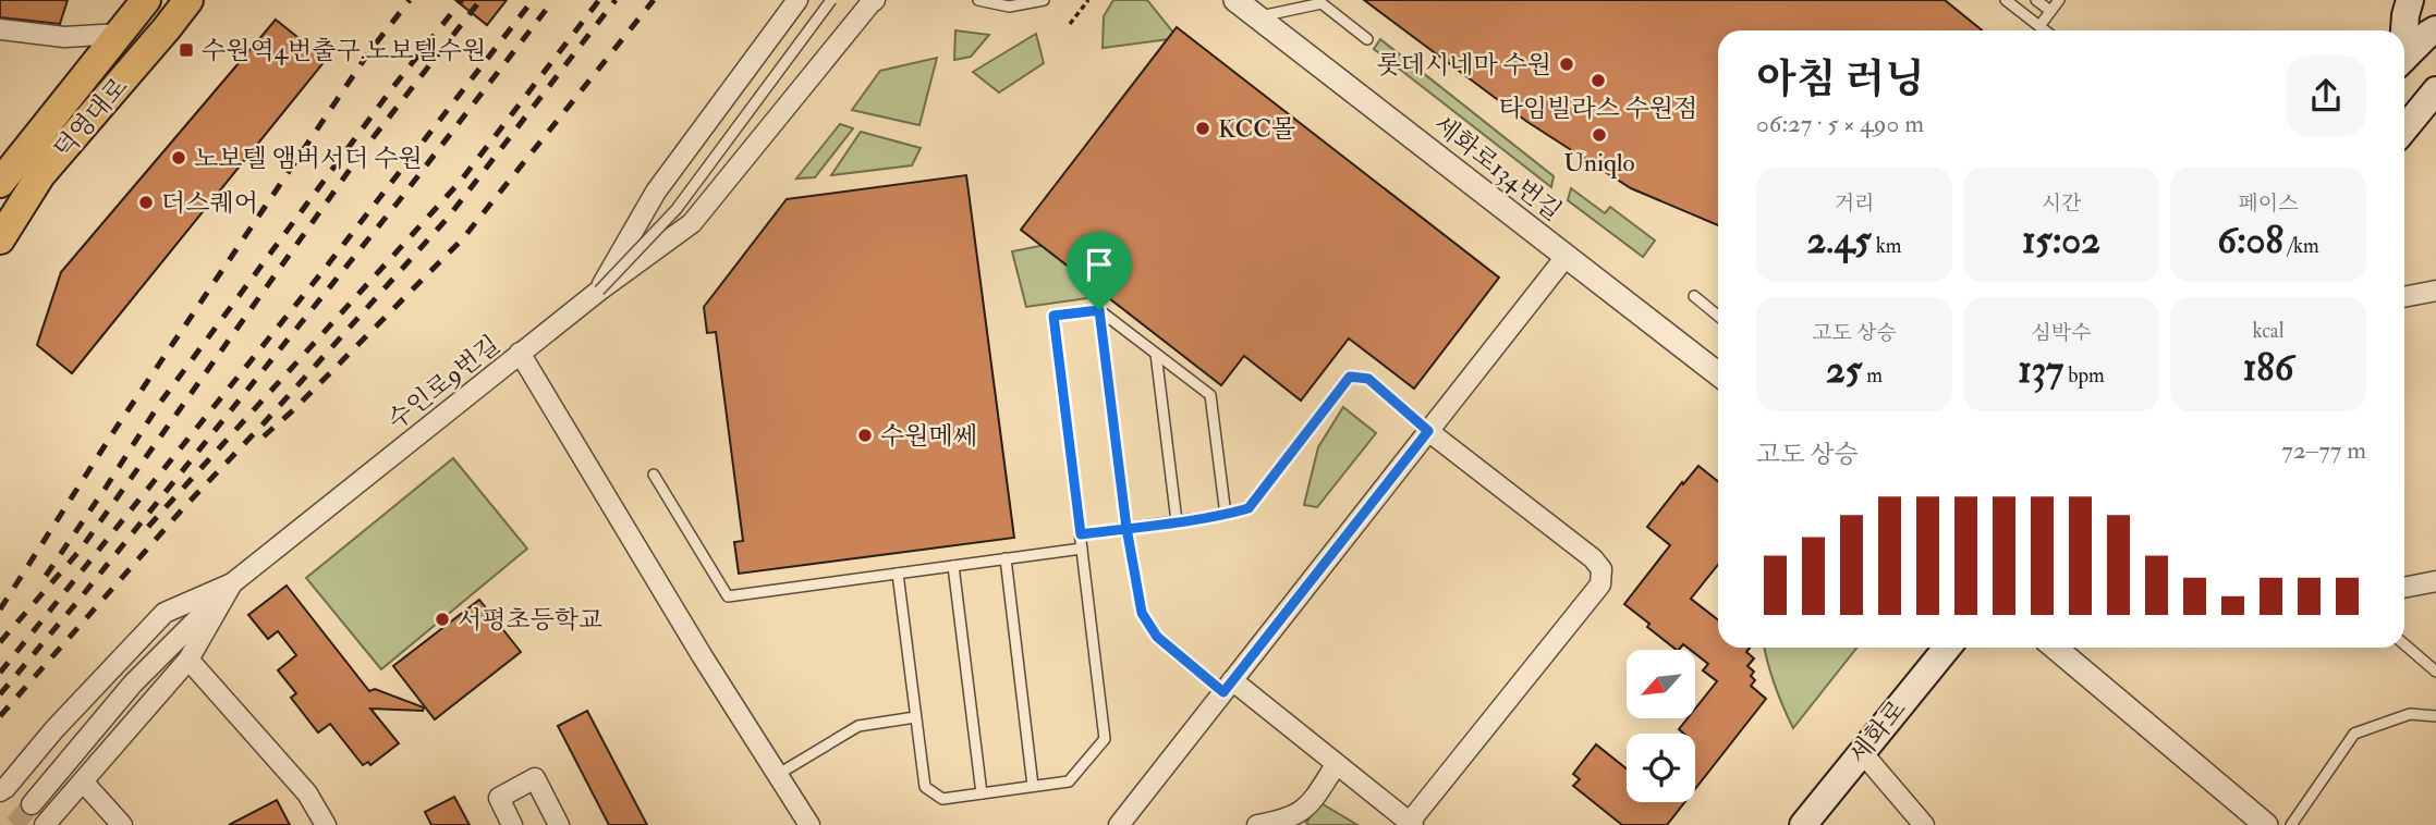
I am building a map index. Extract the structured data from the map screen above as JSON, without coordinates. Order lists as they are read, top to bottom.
{
  "streets": {
    "main road": ["덕영대로", "세화로"],
    "street": ["세화로134번길", "수인로9번길"]
  },
  "places": {
    "transit": ["수원역4번출구.노보텔수원"],
    "other": [
      "롯데시네마 수원",
      "타임빌라스 수원점",
      "KCC몰",
      "Uniqlo",
      "노보텔 앰버서더 수원",
      "더스퀘어",
      "수원메쎄",
      "서평초등학교"
    ]
  },
  "north": "bottom left",
  "page": {
    "heading": ["아침 러닝", "06:27 · 5 × 490 m"],
    "stats": [
      ["거리", "2.45 km"],
      ["시간", "15:02"],
      ["페이스", "6:08 /km"],
      ["고도 상승", "25 m"],
      ["심박수", "137 bpm"],
      ["kcal", "186"]
    ],
    "chart": ["고도 상승", "72–77 m"]
  }
}
